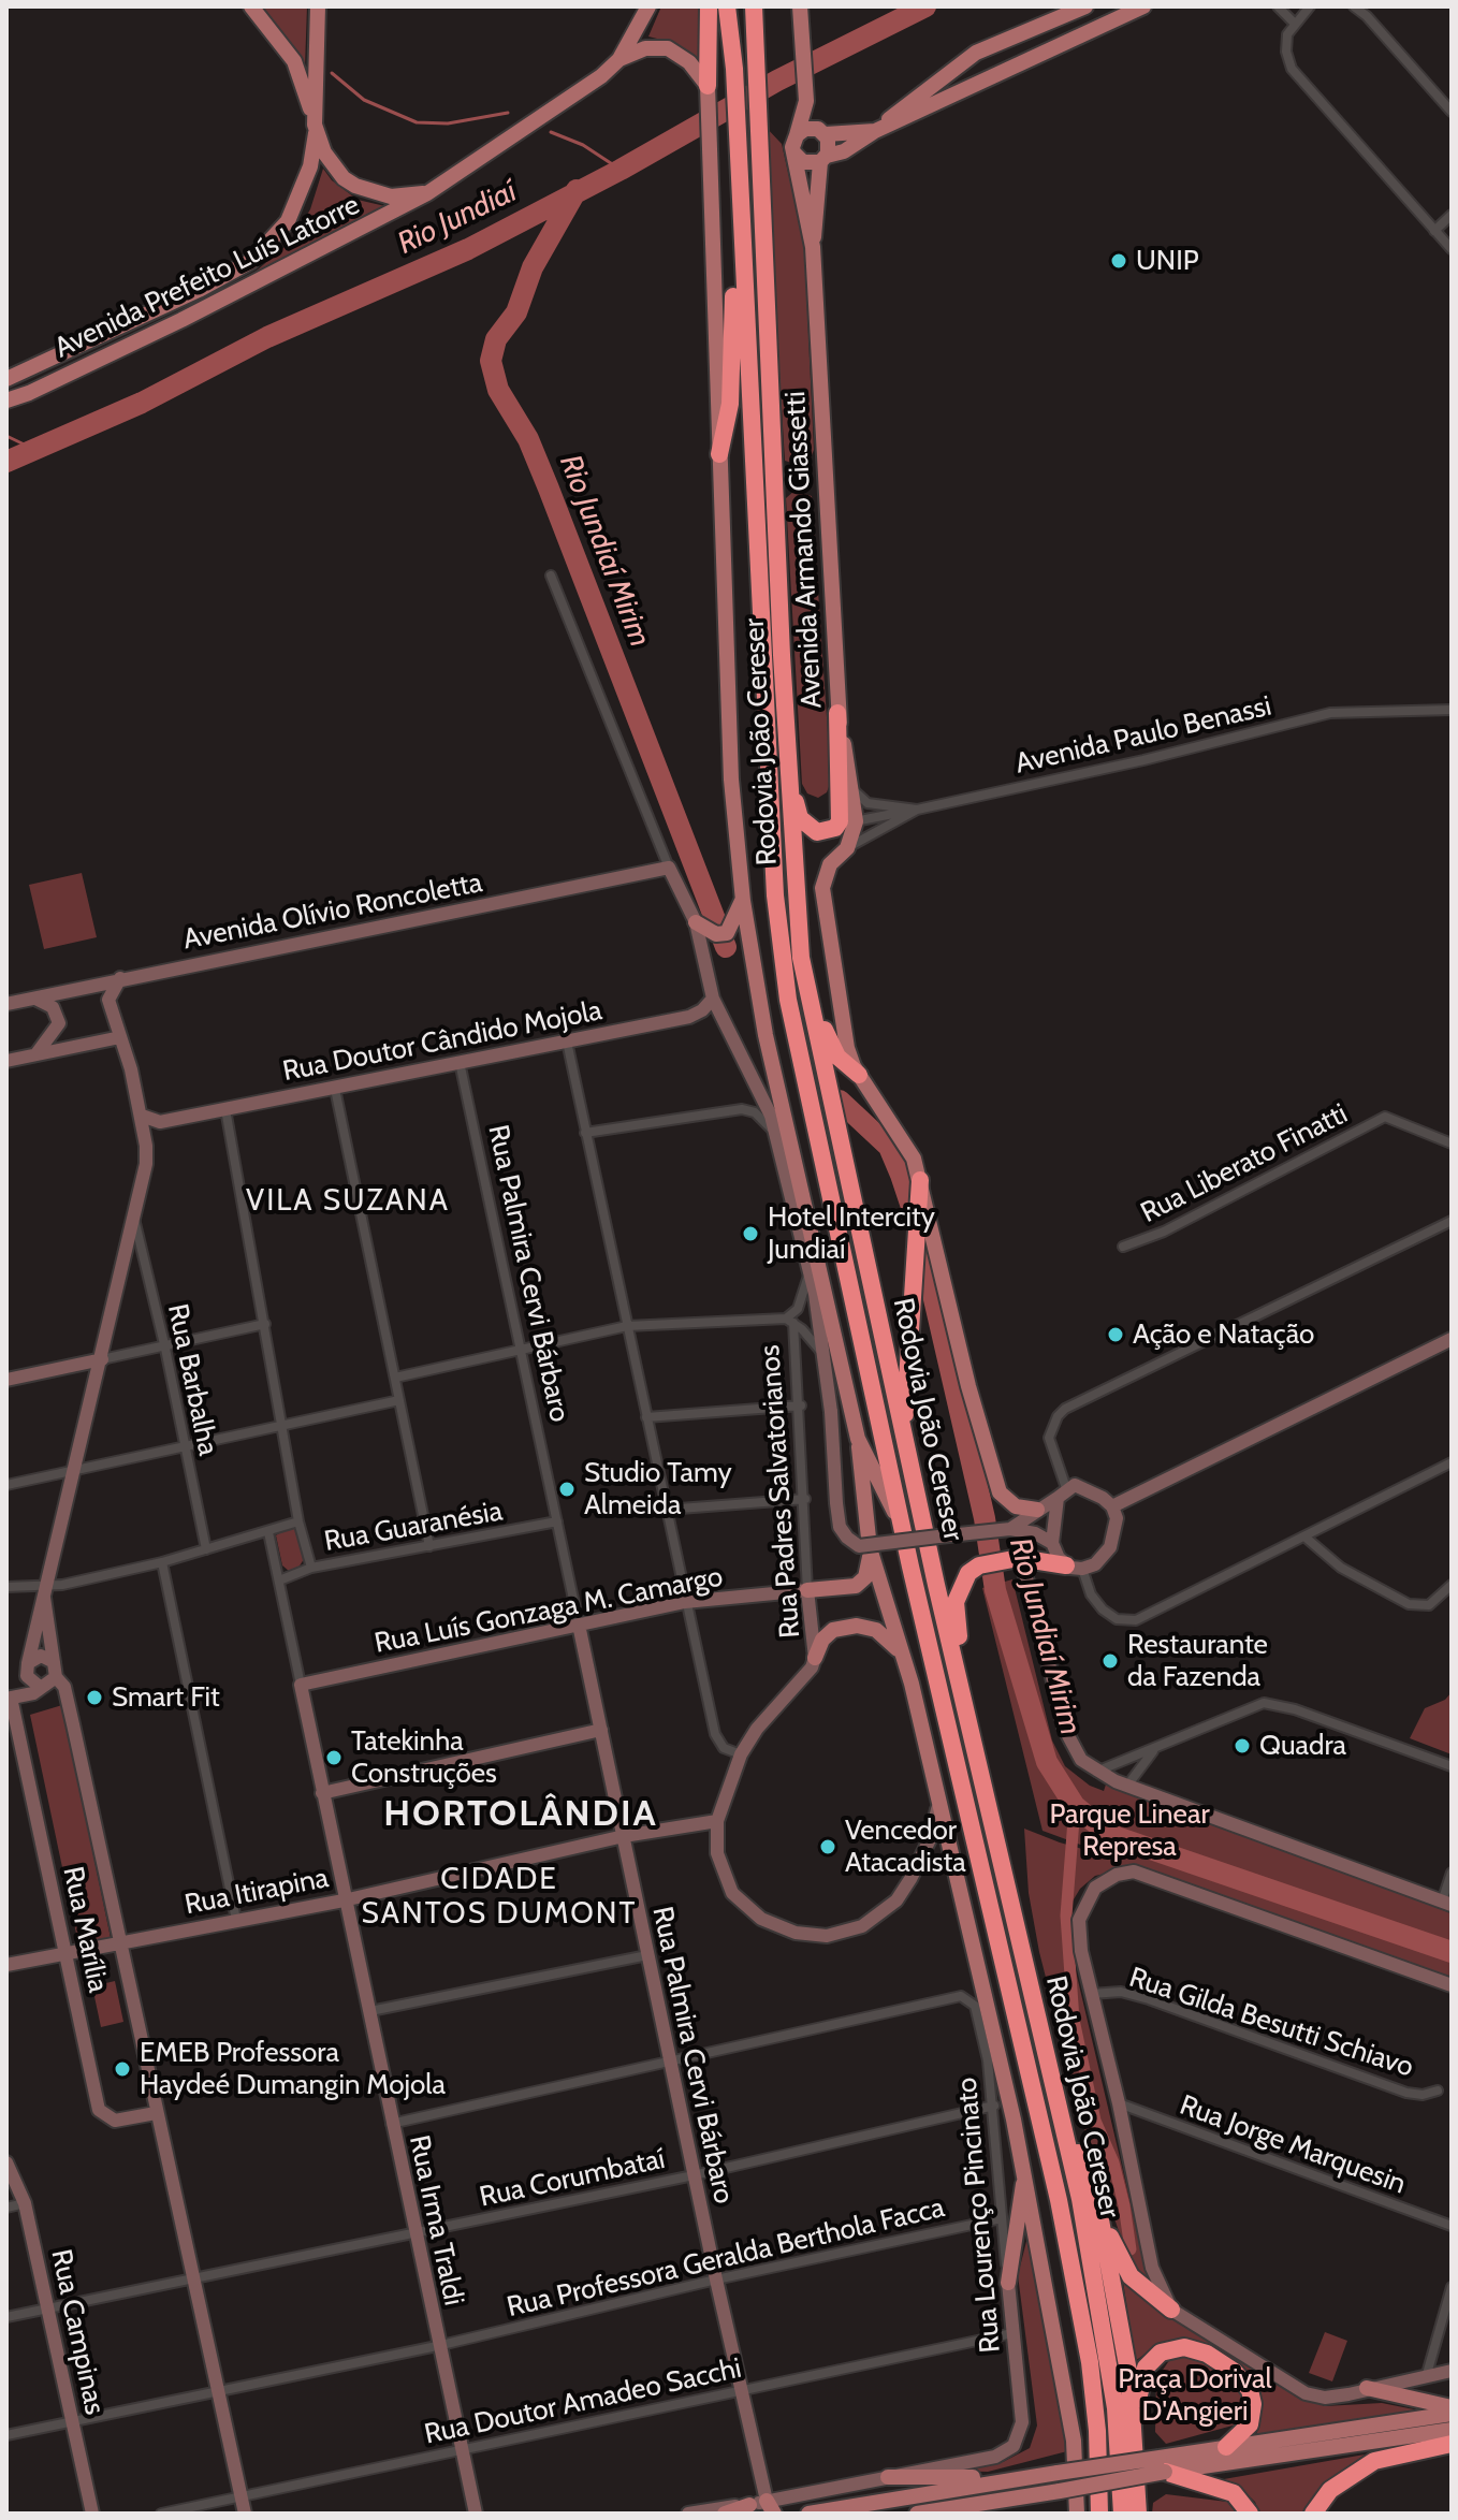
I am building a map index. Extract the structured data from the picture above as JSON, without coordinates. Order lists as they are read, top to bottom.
{
  "streets": {
    "highway": ["Rodovia João Cereser"],
    "main road": ["Avenida Prefeito Luís Latorre", "Avenida Armando Giassetti"],
    "street": [
      "Avenida Paulo Benassi",
      "Avenida Olívio Roncoletta",
      "Rua Doutor Cândido Mojola",
      "Rua Liberato Finatti",
      "Rua Palmira Cervi Bárbaro",
      "Rua Barbalha",
      "Rua Padres Salvatorianos",
      "Rua Guaranésia",
      "Rua Luís Gonzaga M. Camargo",
      "Rua Itirapina",
      "Rua Marília",
      "Rua Gilda Besutti Schiavo",
      "Rua Jorge Marquesin",
      "Rua Corumbataí",
      "Rua Lourenço Pincinato",
      "Rua Irma Traldi",
      "Rua Professora Geralda Berthola Facca",
      "Rua Campinas",
      "Rua Doutor Amadeo Sacchi"
    ]
  },
  "crossings": [
    ["Avenida Armando Giassetti", "Avenida Paulo Benassi"],
    ["Rua Doutor Cândido Mojola", "Rua Palmira Cervi Bárbaro"],
    ["Rua Palmira Cervi Bárbaro", "Rua Guaranésia"],
    ["Rua Palmira Cervi Bárbaro", "Rua Luís Gonzaga M. Camargo"],
    ["Rua Palmira Cervi Bárbaro", "Rua Itirapina"],
    ["Rua Palmira Cervi Bárbaro", "Rua Corumbataí"],
    ["Rua Palmira Cervi Bárbaro", "Rua Lourenço Pincinato"],
    ["Rua Palmira Cervi Bárbaro", "Rua Professora Geralda Berthola Facca"],
    ["Rua Palmira Cervi Bárbaro", "Rua Doutor Amadeo Sacchi"],
    ["Rua Padres Salvatorianos", "Rua Luís Gonzaga M. Camargo"],
    ["Rua Padres Salvatorianos", "Rua Itirapina"],
    ["Rua Guaranésia", "Rua Irma Traldi"],
    ["Rua Luís Gonzaga M. Camargo", "Rua Irma Traldi"],
    ["Rua Itirapina", "Rua Marília"],
    ["Rua Itirapina", "Rua Irma Traldi"],
    ["Rua Corumbataí", "Rua Lourenço Pincinato"],
    ["Rua Corumbataí", "Rua Irma Traldi"],
    ["Rua Corumbataí", "Rua Campinas"],
    ["Rua Lourenço Pincinato", "Rua Professora Geralda Berthola Facca"],
    ["Rua Lourenço Pincinato", "Rua Doutor Amadeo Sacchi"],
    ["Rua Irma Traldi", "Rua Professora Geralda Berthola Facca"],
    ["Rua Irma Traldi", "Rua Doutor Amadeo Sacchi"],
    ["Rua Professora Geralda Berthola Facca", "Rua Campinas"]
  ],
  "districts": ["VILA SUZANA", "HORTOLÂNDIA", "CIDADE SANTOS DUMONT"],
  "water": ["Rio Jundiaí", "Rio Jundiaí Mirim"],
  "parks": ["Parque Linear Represa", "Praça Dorival D'Angieri"],
  "places": [
    "UNIP",
    "Hotel Intercity Jundiaí",
    "Ação e Natação",
    "Studio Tamy Almeida",
    "Restaurante da Fazenda",
    "Smart Fit",
    "Quadra",
    "Tatekinha Construções",
    "Vencedor Atacadista",
    "EMEB Professora Haydeé Dumangin Mojola"
  ]
}
